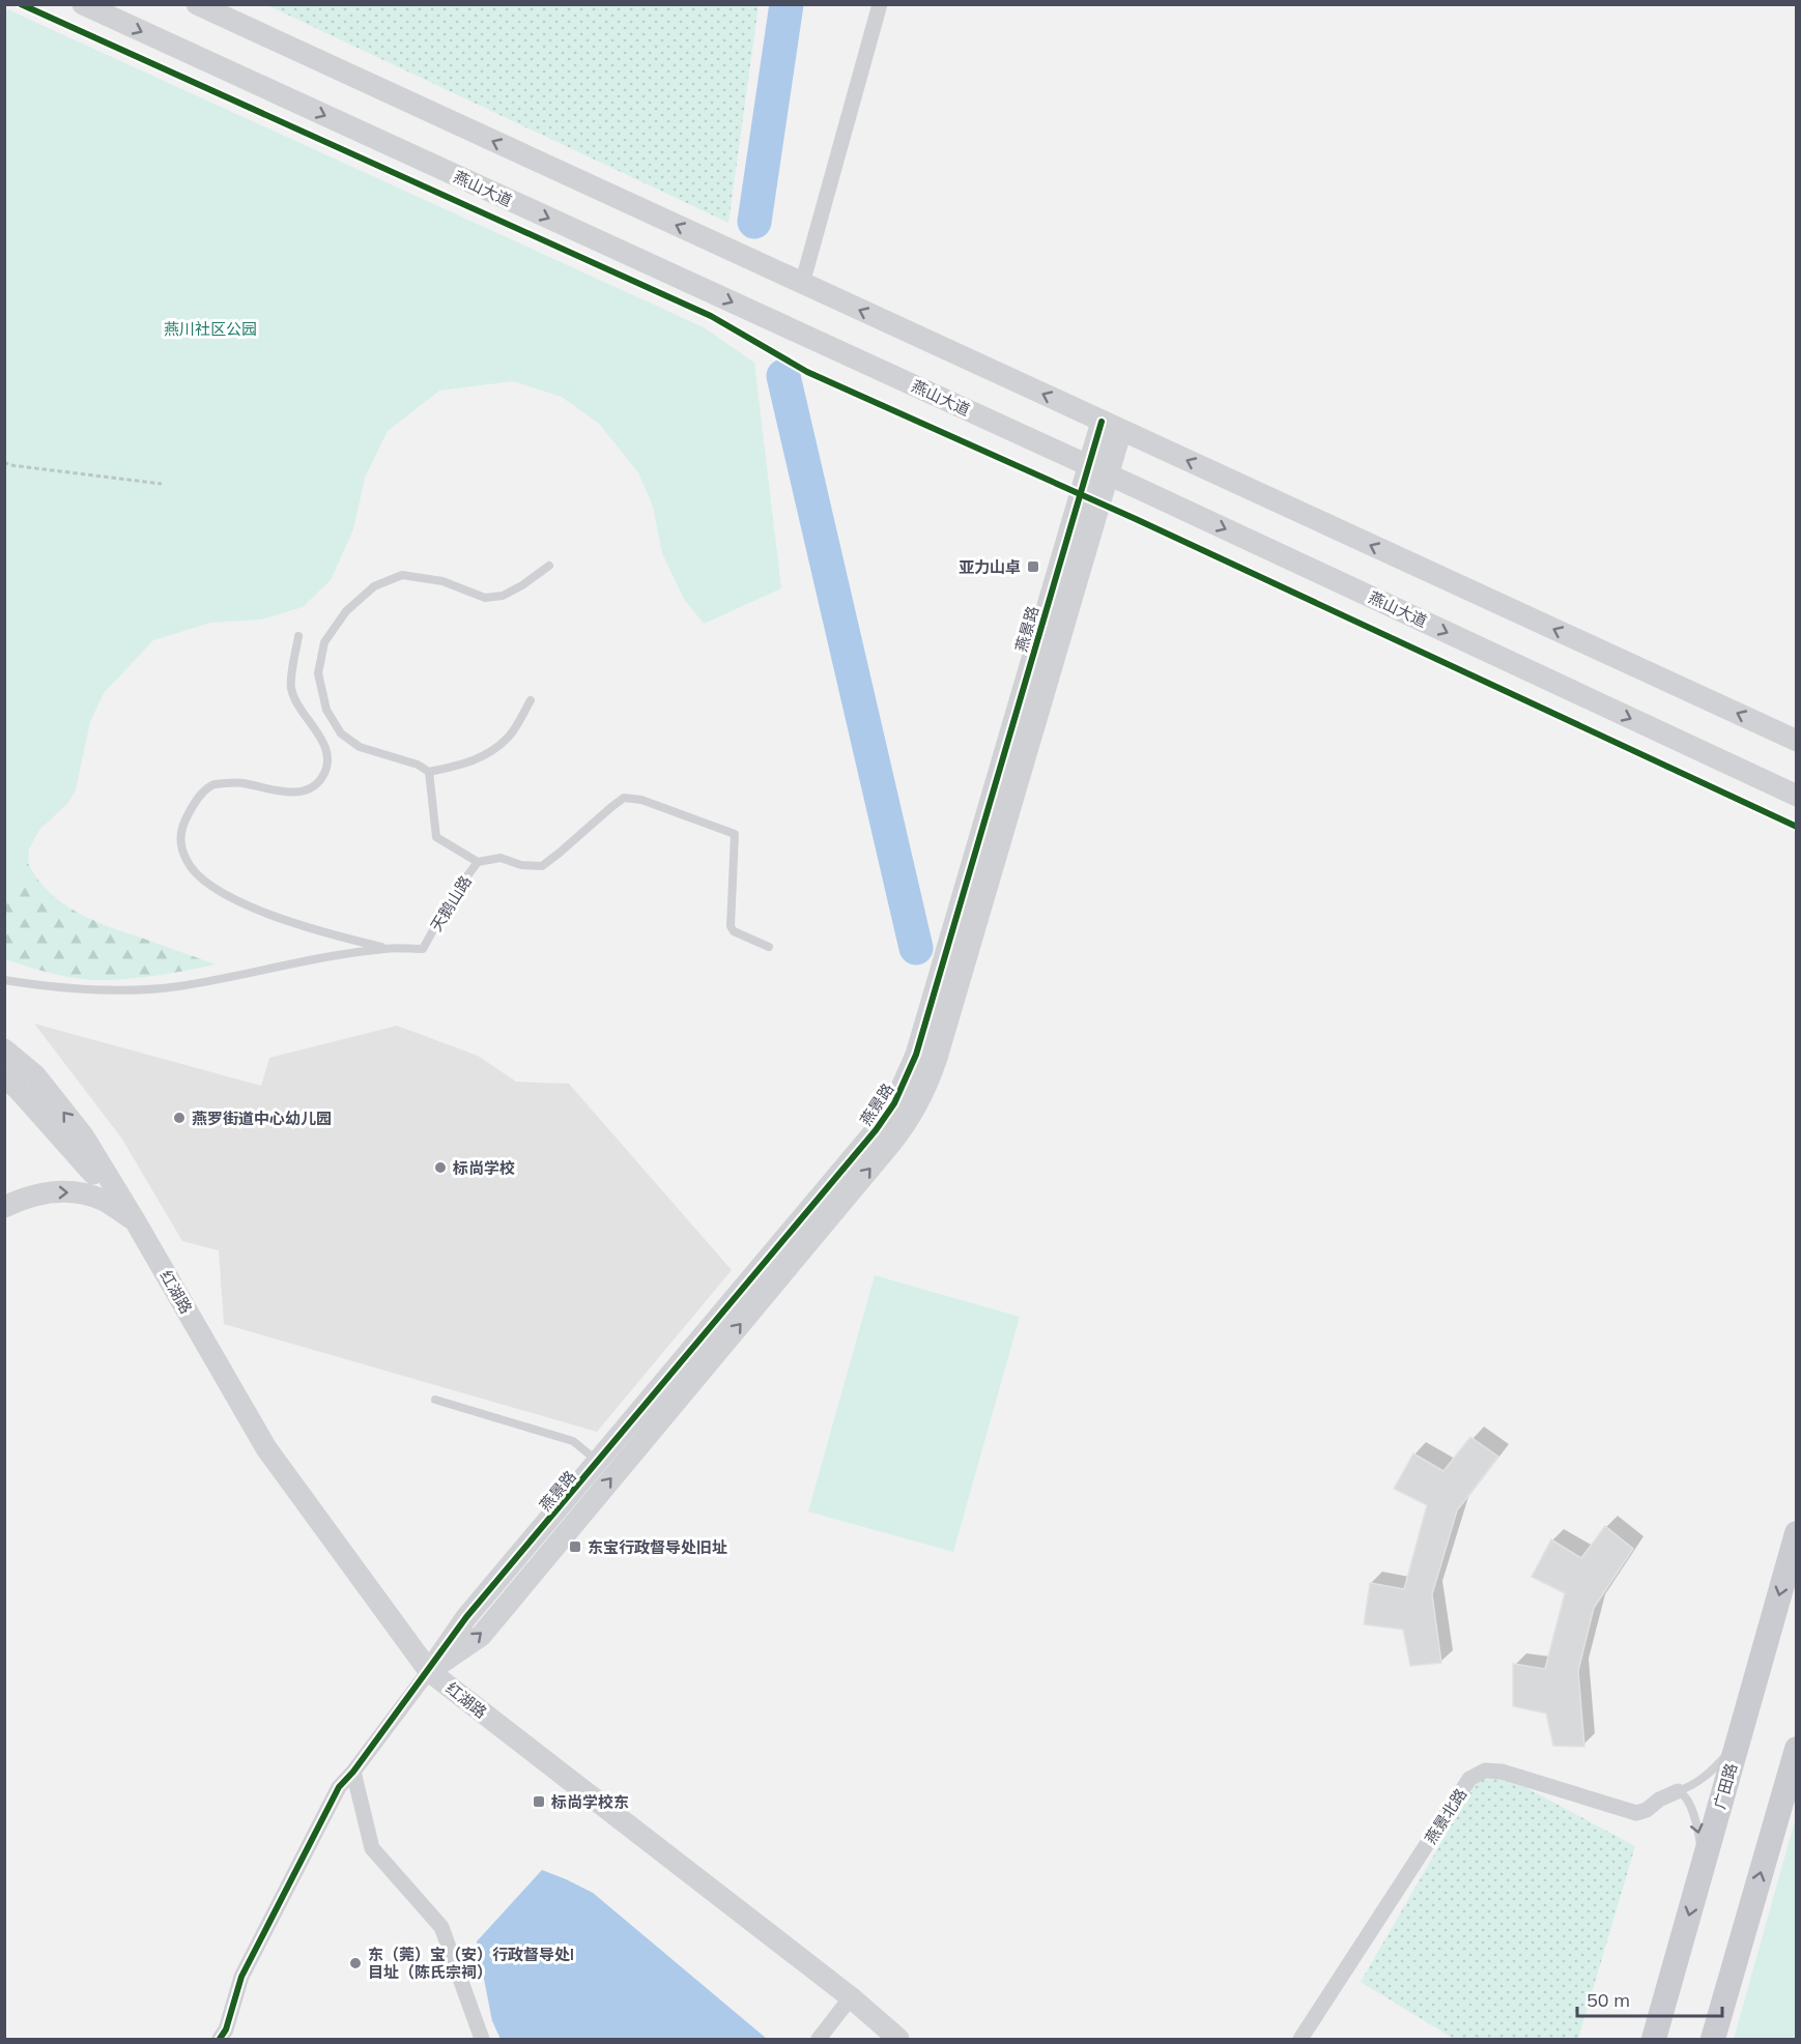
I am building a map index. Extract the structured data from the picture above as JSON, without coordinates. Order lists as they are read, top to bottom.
{
  "streets": {
    "main road": [
      "燕山大道",
      "燕景路",
      "红湖路",
      "广田路"
    ],
    "street": ["燕景北路"],
    "lane": ["天鹅山路"]
  },
  "crossings": [
    ["燕山大道", "燕景路"],
    ["燕景路", "红湖路"]
  ],
  "parks": ["燕川社区公园"],
  "places": {
    "transit": ["亚力山卓", "东宝行政督导处旧址", "标尚学校东"],
    "other": ["燕罗街道中心幼儿园", "标尚学校", "东（莞）宝（安）行政督导处l 目址（陈氏宗祠）"]
  },
  "scale_bar": "50 m"
}
